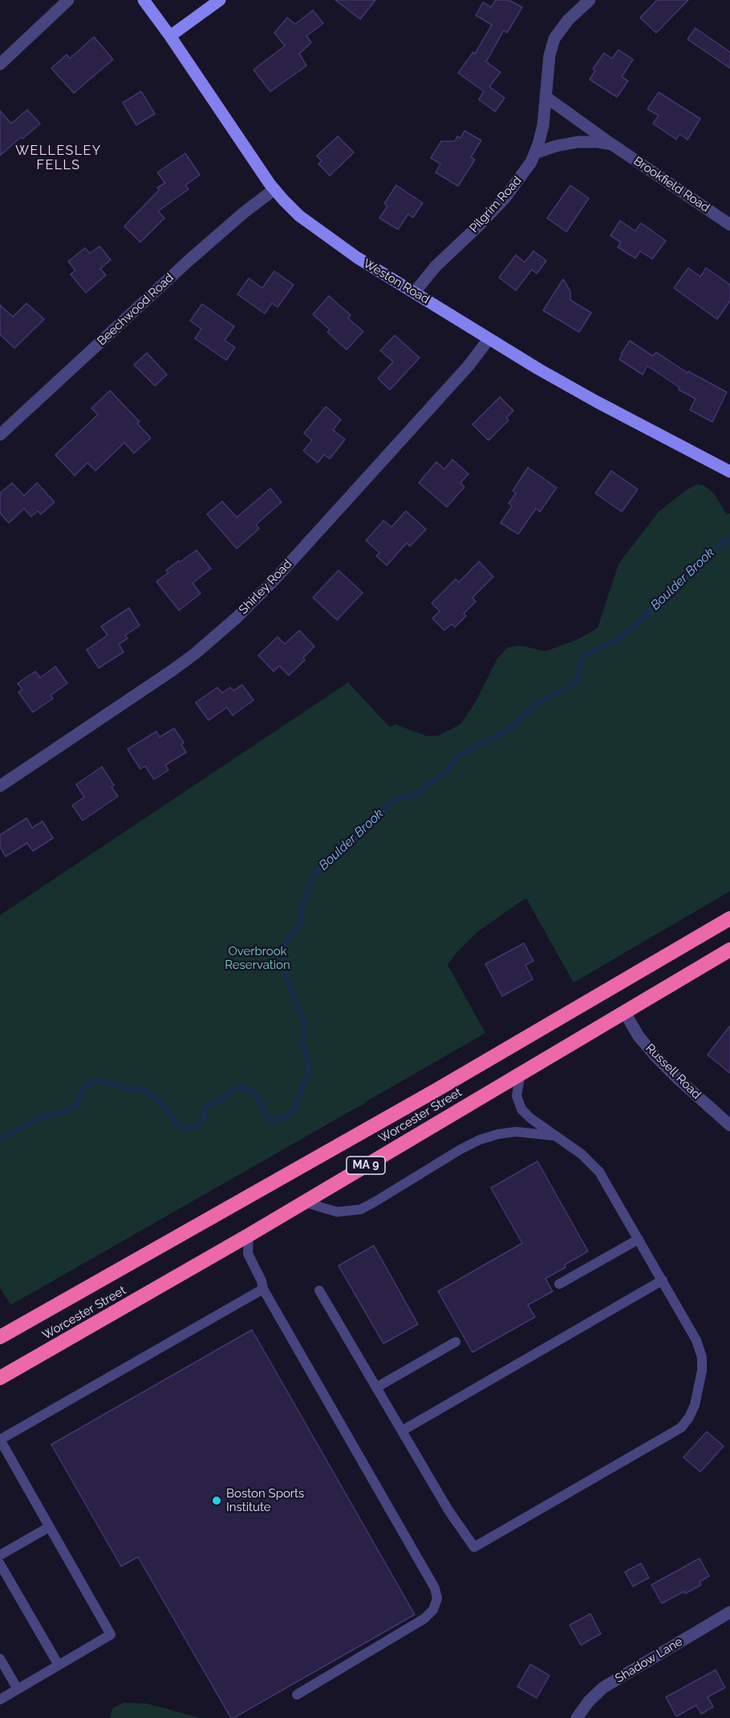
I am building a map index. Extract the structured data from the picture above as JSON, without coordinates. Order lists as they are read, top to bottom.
{
  "streets": {
    "highway": ["Worcester Street", "MA 9"],
    "main road": ["Weston Road"],
    "street": [
      "Brookfield Road",
      "Pilgrim Road",
      "Beechwood Road",
      "Shirley Road",
      "Russell Road",
      "Shadow Lane"
    ]
  },
  "crossings": [
    ["Brookfield Road", "Pilgrim Road"],
    ["Pilgrim Road", "Weston Road"],
    ["Weston Road", "Beechwood Road"],
    ["Weston Road", "Shirley Road"],
    ["Russell Road", "Worcester Street"]
  ],
  "districts": ["WELLESLEY FELLS"],
  "water": ["Boulder Brook"],
  "parks": ["Overbrook Reservation"],
  "places": ["Boston Sports Institute"]
}
